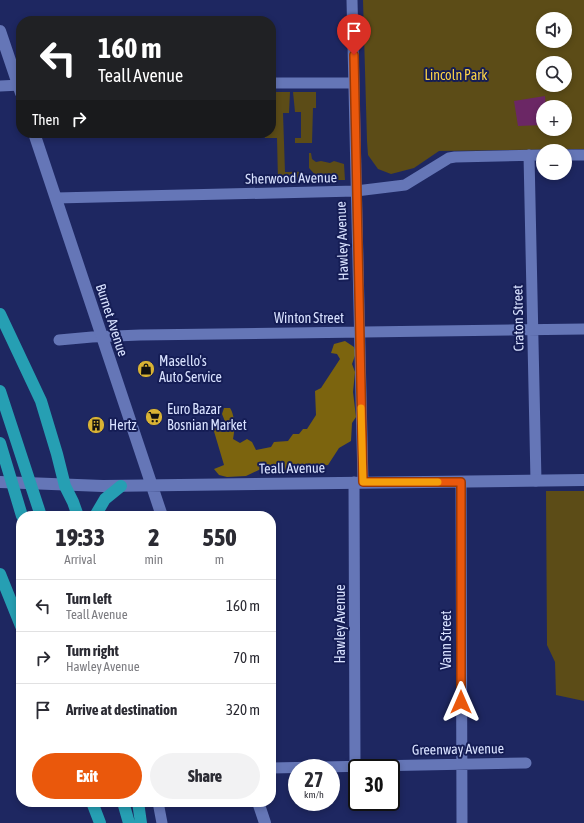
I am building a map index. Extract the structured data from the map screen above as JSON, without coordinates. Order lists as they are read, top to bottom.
{
  "streets": {
    "street": [
      "Sherwood Avenue",
      "Hawley Avenue",
      "Winton Street",
      "Craton Street",
      "Burnet Avenue",
      "Teall Avenue",
      "Vann Street",
      "Greenway Avenue"
    ]
  },
  "crossings": [
    ["Sherwood Avenue", "Hawley Avenue"],
    ["Sherwood Avenue", "Craton Street"],
    ["Sherwood Avenue", "Burnet Avenue"],
    ["Hawley Avenue", "Winton Street"],
    ["Hawley Avenue", "Teall Avenue"],
    ["Winton Street", "Craton Street"],
    ["Winton Street", "Burnet Avenue"],
    ["Craton Street", "Teall Avenue"],
    ["Burnet Avenue", "Teall Avenue"],
    ["Teall Avenue", "Vann Street"],
    ["Vann Street", "Greenway Avenue"]
  ],
  "parks": ["Lincoln Park"],
  "places": {
    "shop": ["Masello's Auto Service"],
    "supermarket": ["Euro Bazar Bosnian Market"],
    "building": ["Hertz"]
  },
  "page": {
    "map_buttons": ["+", "−"],
    "turn": ["160 m", "Teall Avenue"],
    "then": "Then",
    "eta": [
      "19:33",
      "Arrival",
      "2",
      "min",
      "550",
      "m"
    ],
    "list": [
      {
        "name": "Turn left",
        "note": "Teall Avenue",
        "value": "160 m"
      },
      {
        "name": "Turn right",
        "note": "Hawley Avenue",
        "value": "70 m"
      },
      {
        "name": "Arrive at destination",
        "value": "320 m"
      }
    ],
    "buttons": ["Exit", "Share"],
    "speed": "27 km/h",
    "limit": "30"
  }
}
